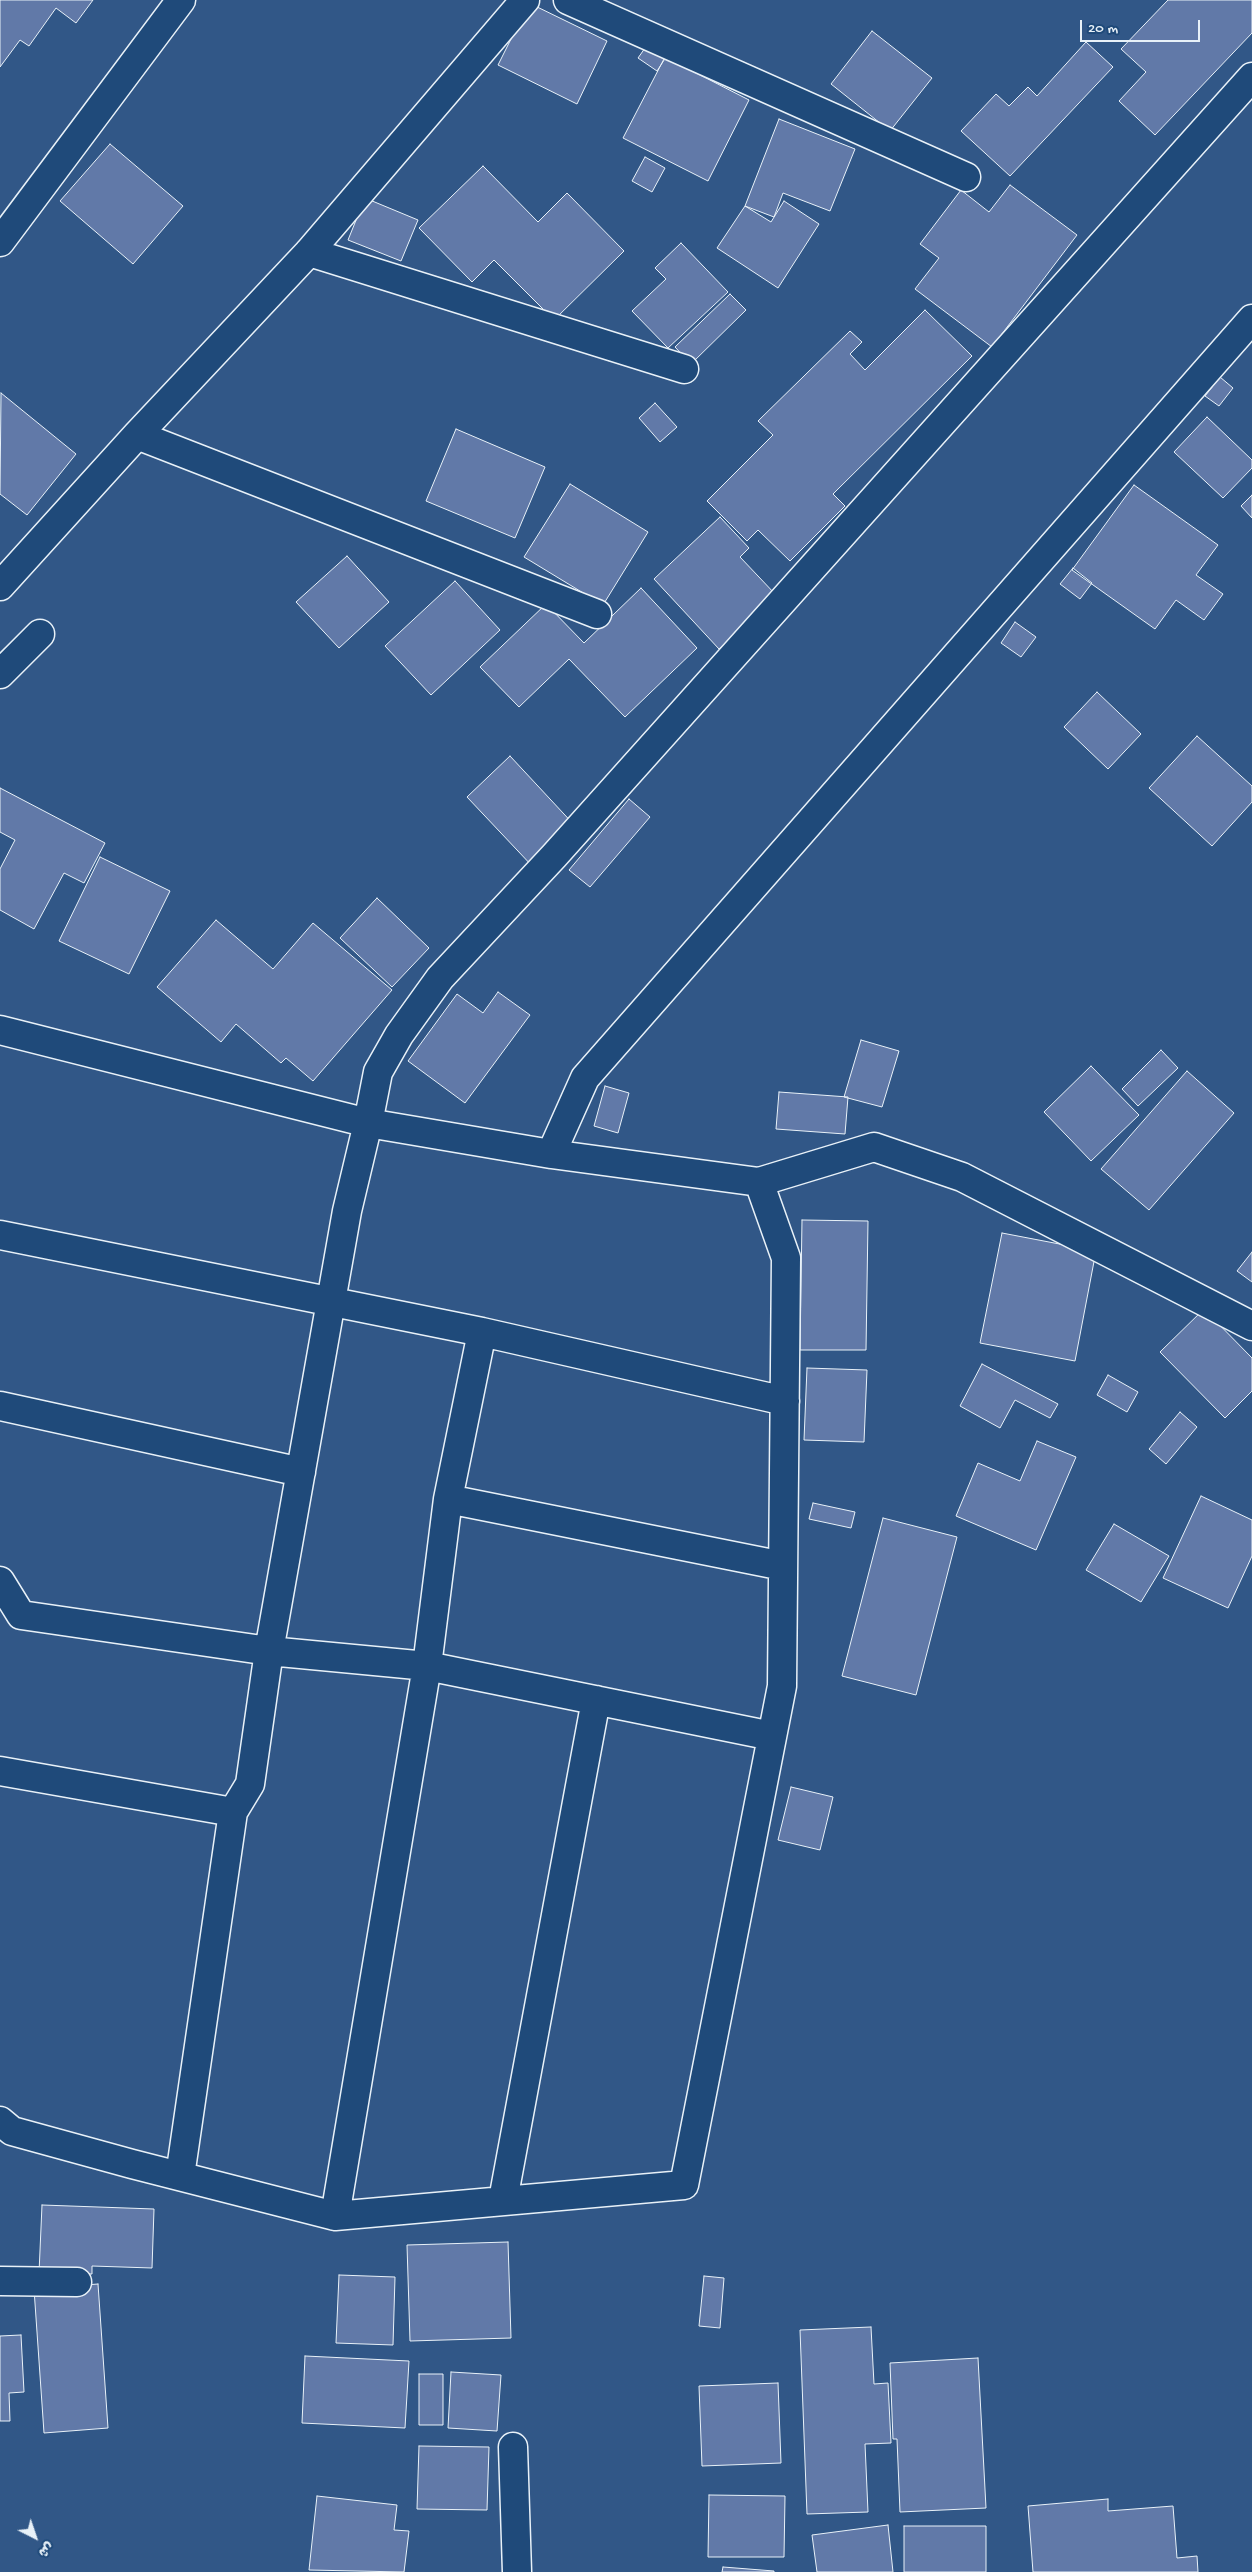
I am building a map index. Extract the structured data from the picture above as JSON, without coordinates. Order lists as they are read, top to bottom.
{
  "scale_bar": "20 m",
  "north": "bottom right"
}
